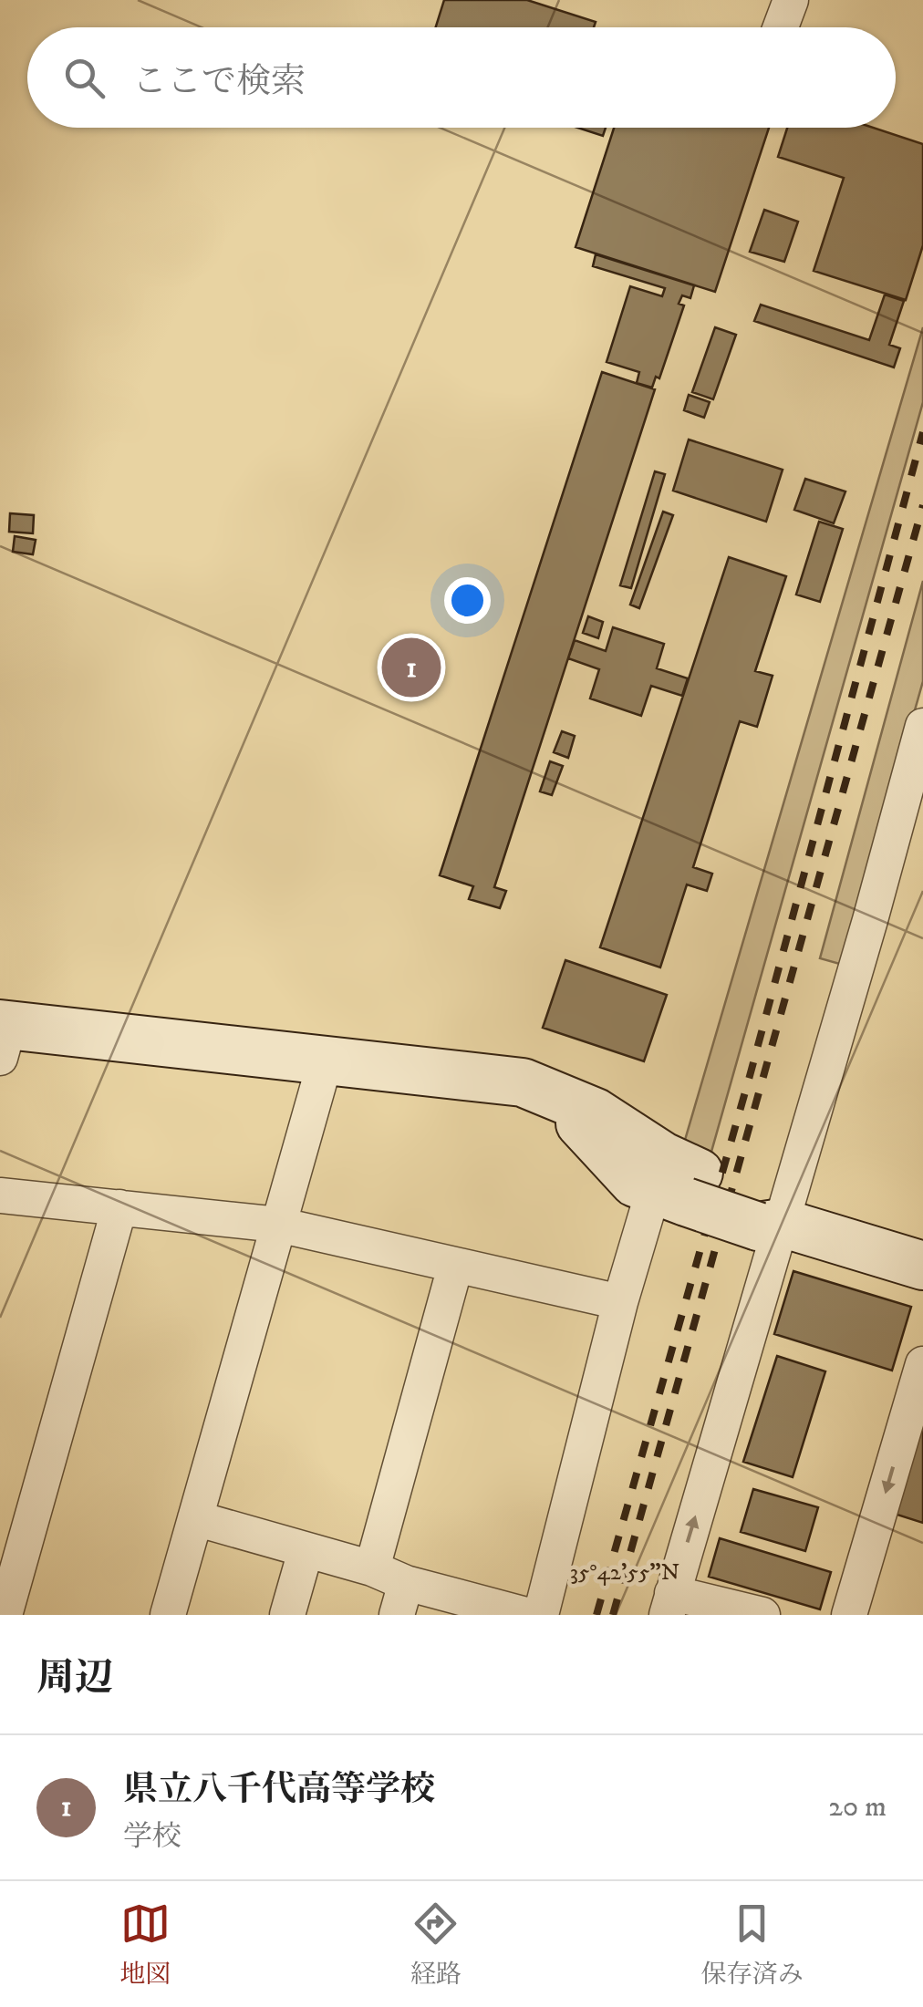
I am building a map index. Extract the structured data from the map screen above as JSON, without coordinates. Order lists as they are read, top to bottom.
{
  "page": {
    "search": "ここで検索",
    "pins": "1",
    "heading": "周辺",
    "list": [
      {
        "mark": "1",
        "name": "県立八千代高等学校",
        "note": "学校",
        "value": "20 m"
      }
    ],
    "nav": ["地図", "経路", "保存済み"]
  },
  "coordinates": ["35°42'55\"N"]
}
